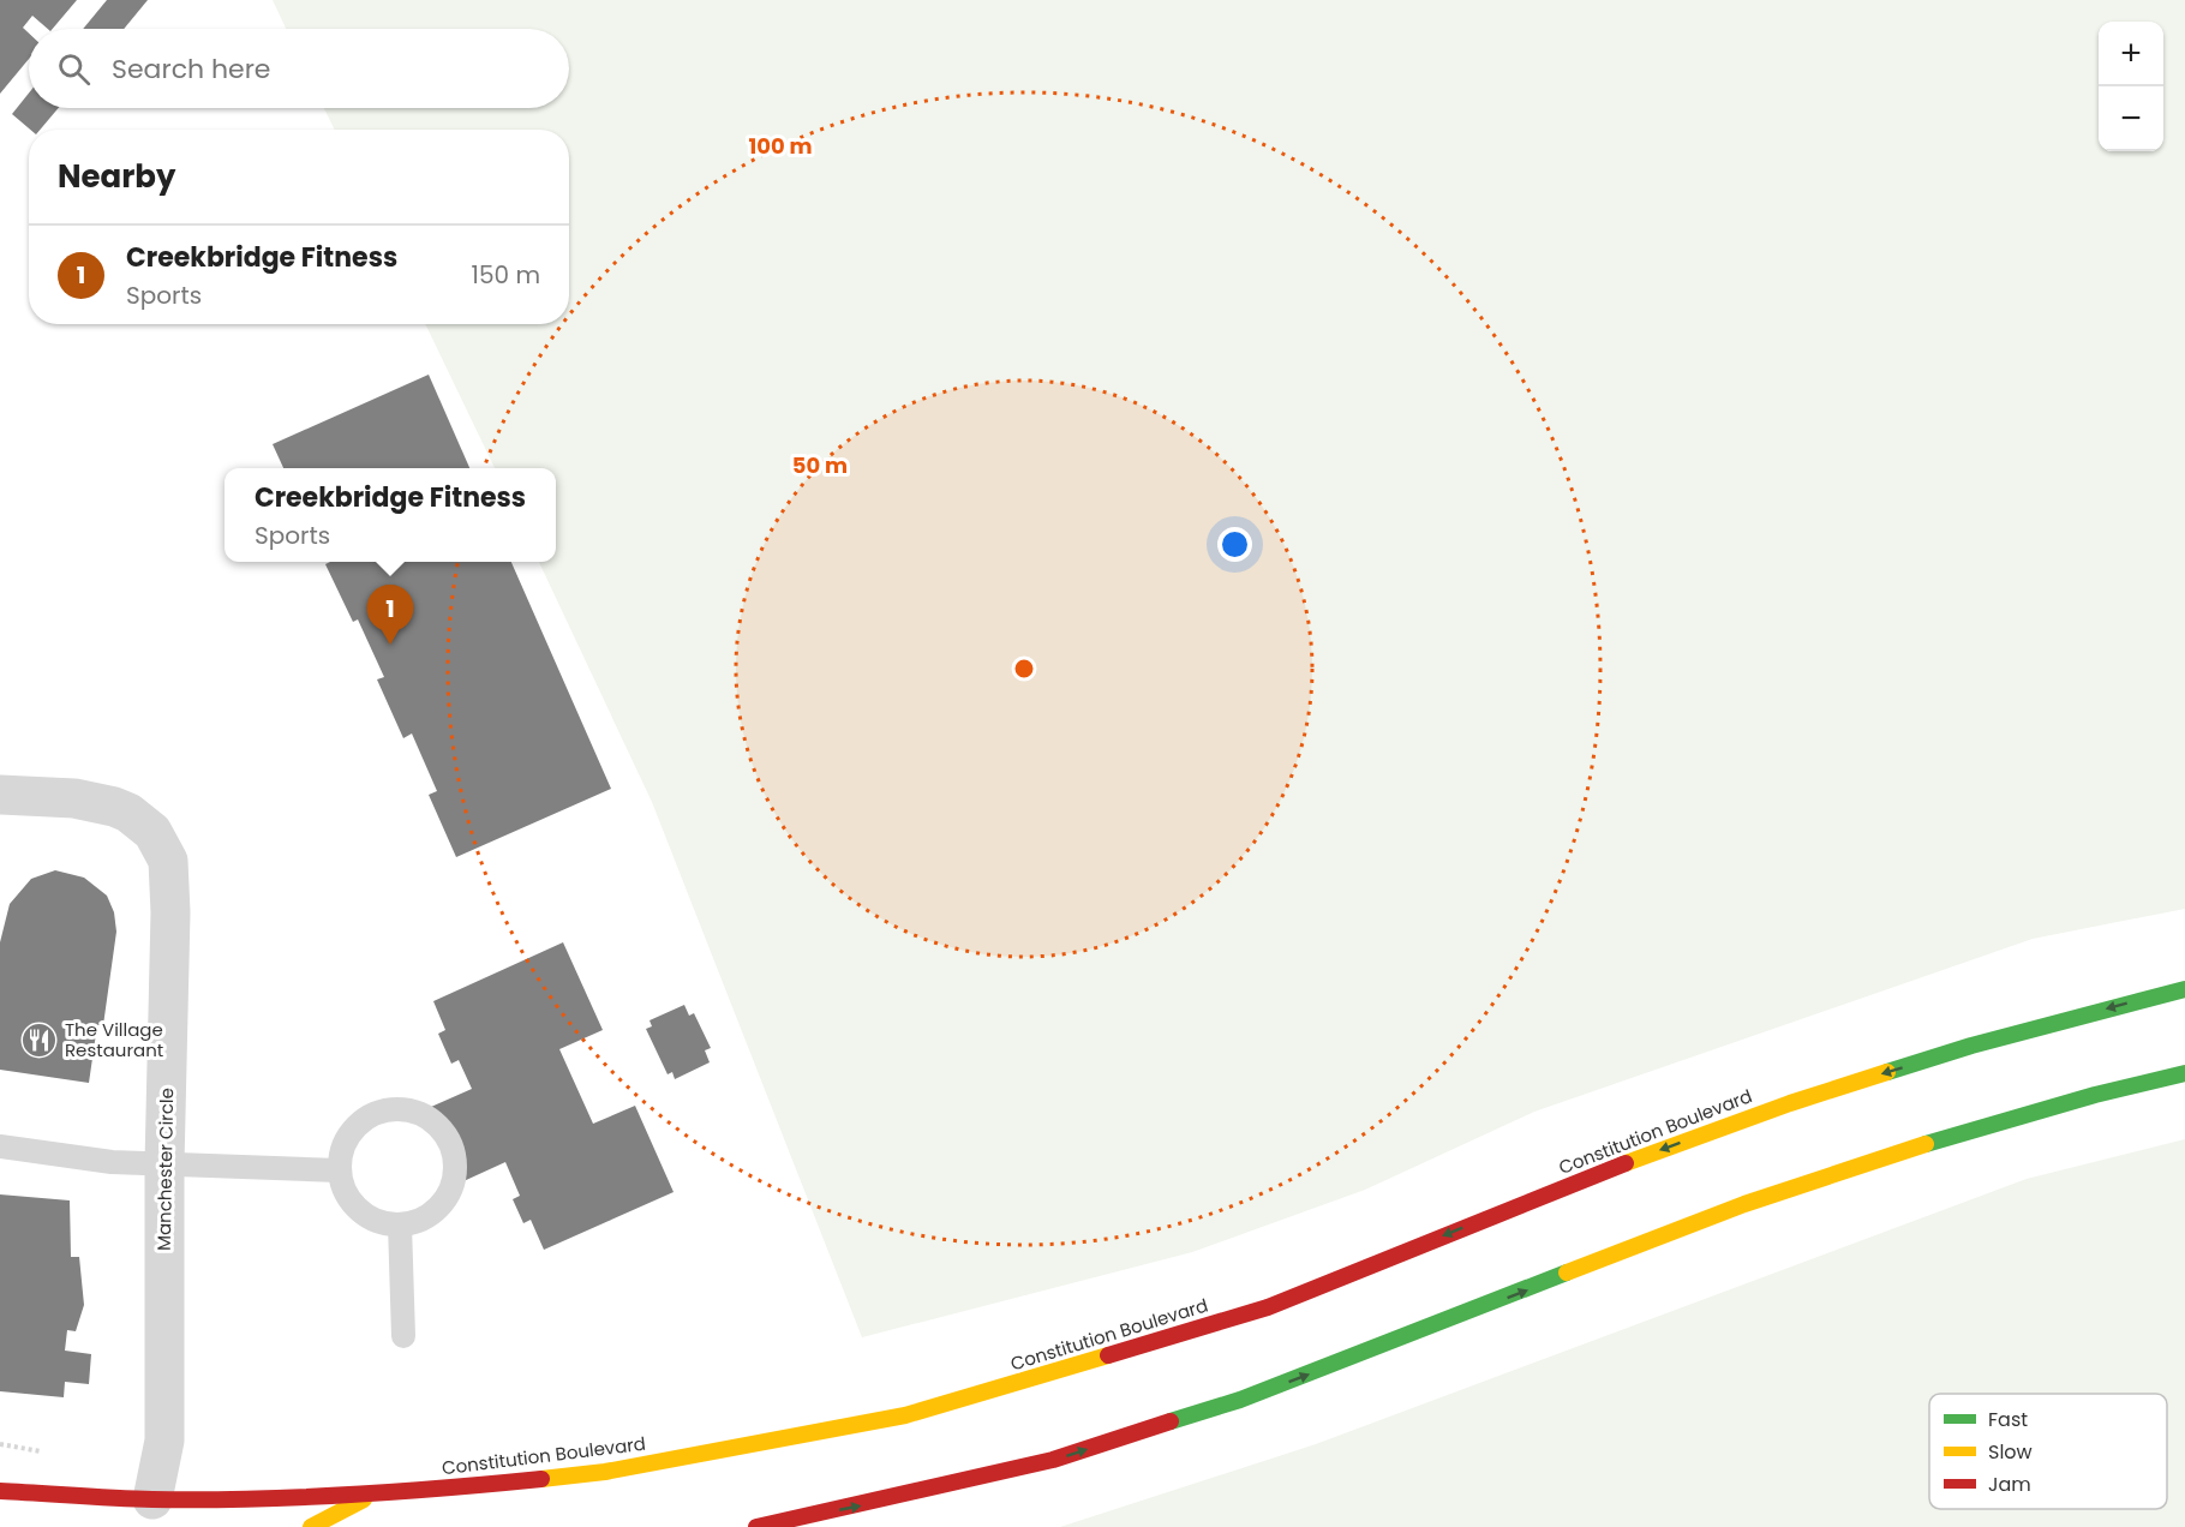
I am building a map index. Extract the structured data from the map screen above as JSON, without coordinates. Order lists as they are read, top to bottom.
{
  "streets": {
    "main road": ["Constitution Boulevard"],
    "street": ["Manchester Circle"]
  },
  "crossings": [
    ["Constitution Boulevard", "Manchester Circle"]
  ],
  "places": {
    "restaurant": ["The Village Restaurant"]
  },
  "legend": ["Fast", "Slow", "Jam"],
  "page": {
    "map_buttons": ["+", "−"],
    "search": "Search here",
    "heading": "Nearby",
    "list": [
      {
        "mark": "1",
        "name": "Creekbridge Fitness",
        "note": "Sports",
        "value": "150 m"
      }
    ],
    "popup": ["Creekbridge Fitness", "Sports"],
    "pins": "1"
  },
  "rings": ["100 m", "50 m"]
}
